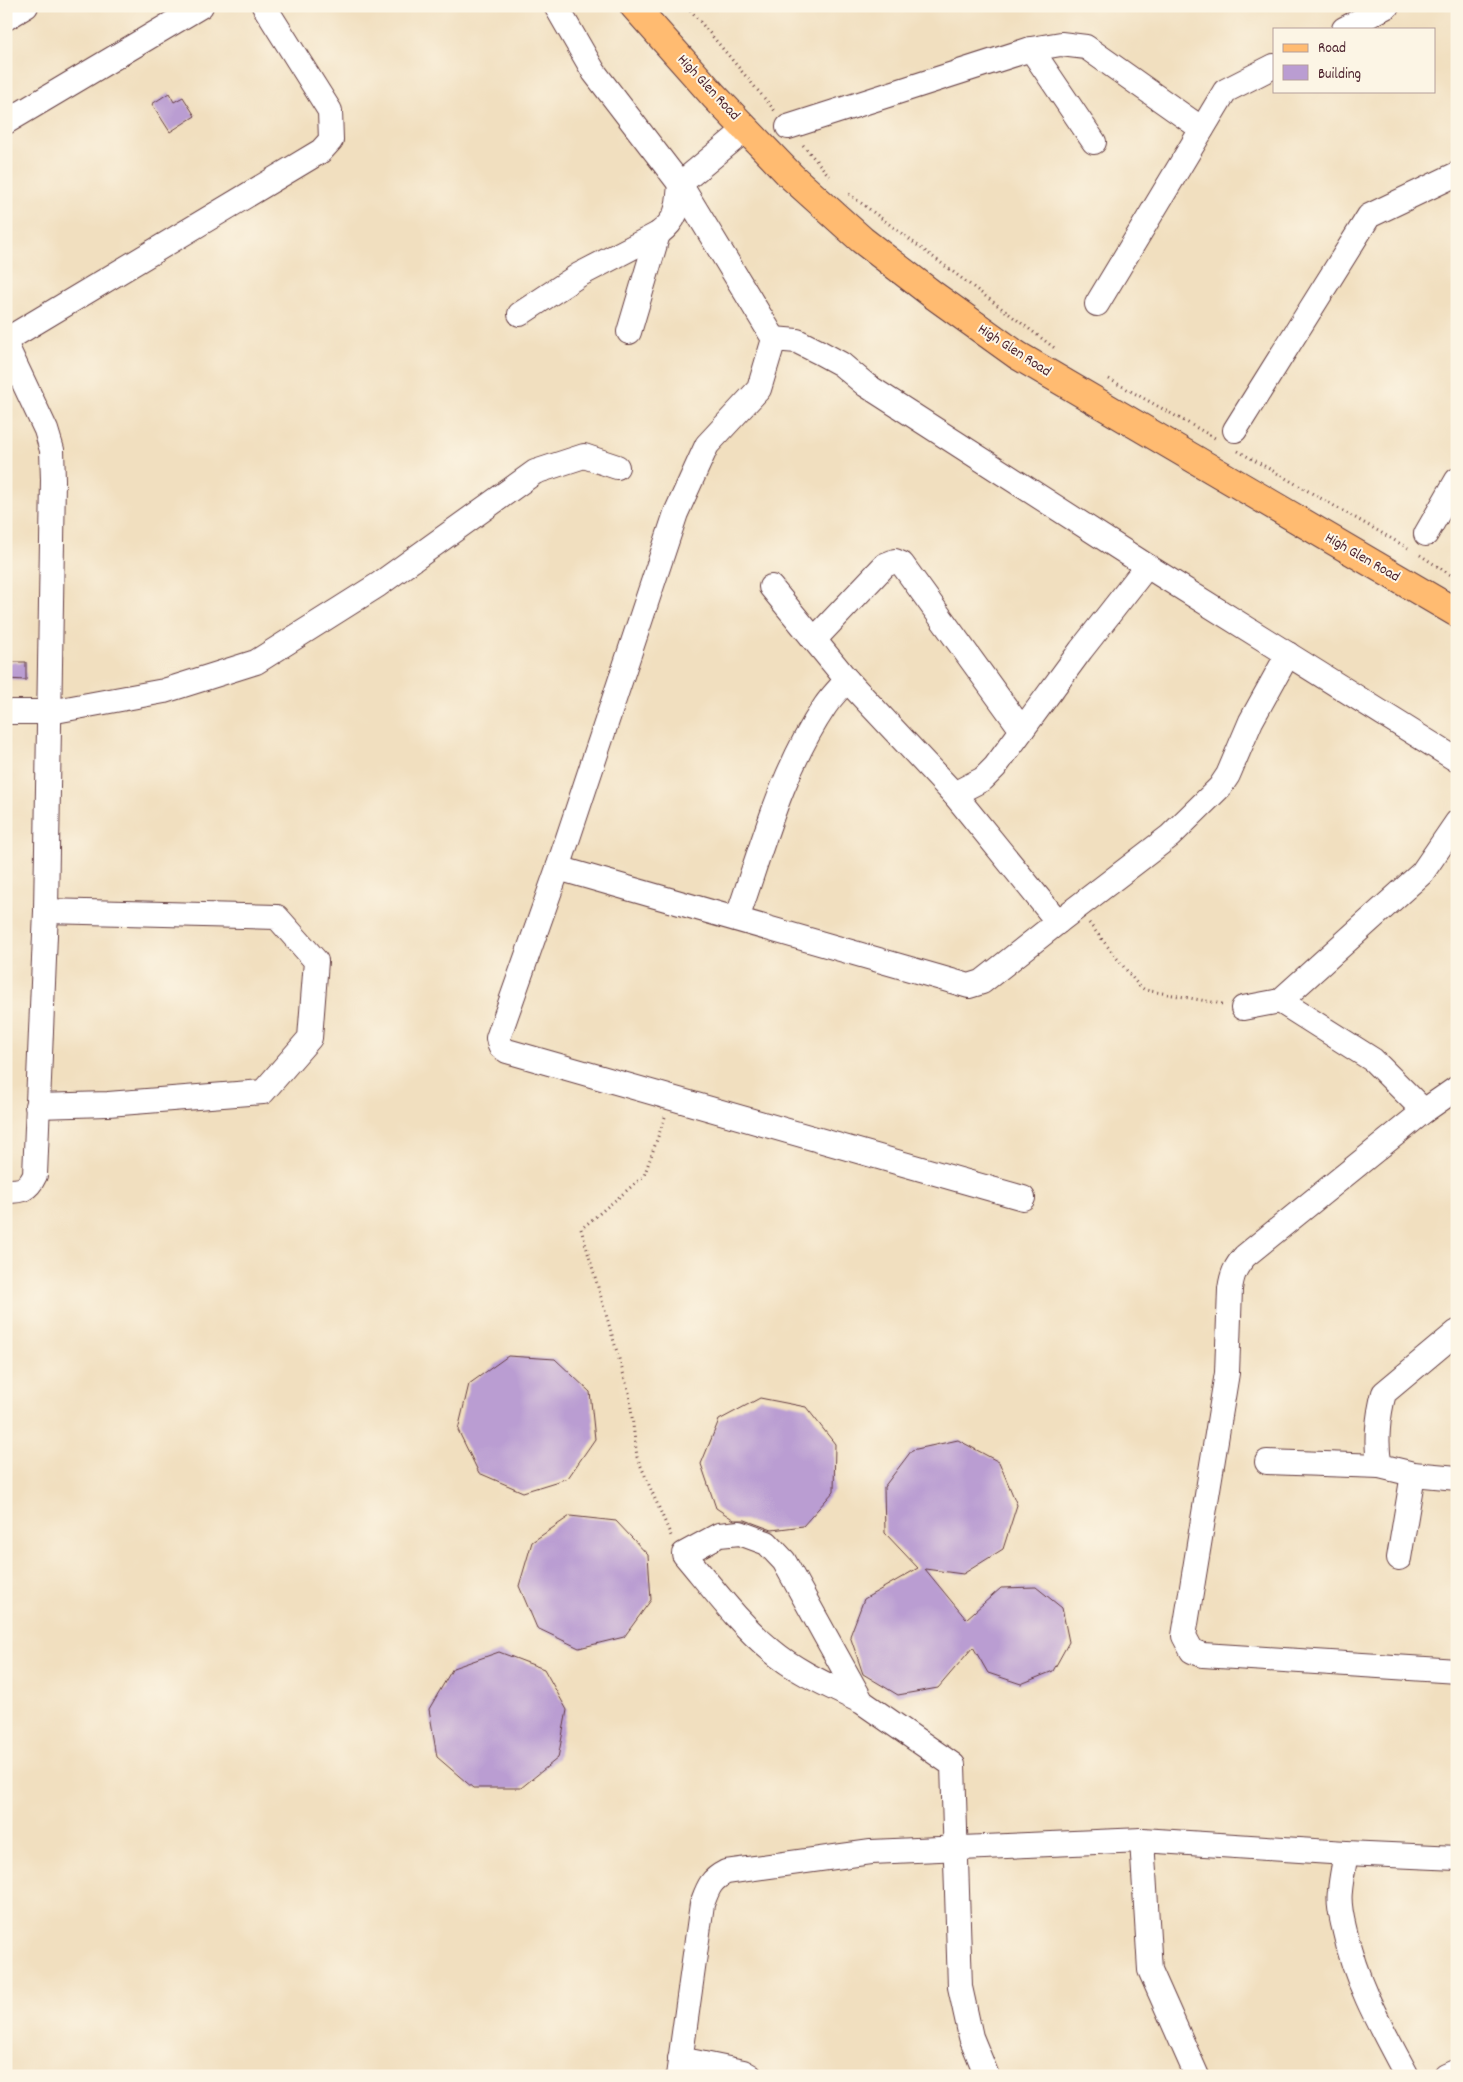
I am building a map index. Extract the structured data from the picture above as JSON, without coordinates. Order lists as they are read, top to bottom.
{
  "streets": {
    "main road": ["High Glen Road"]
  },
  "legend": ["Road", "Building"]
}
